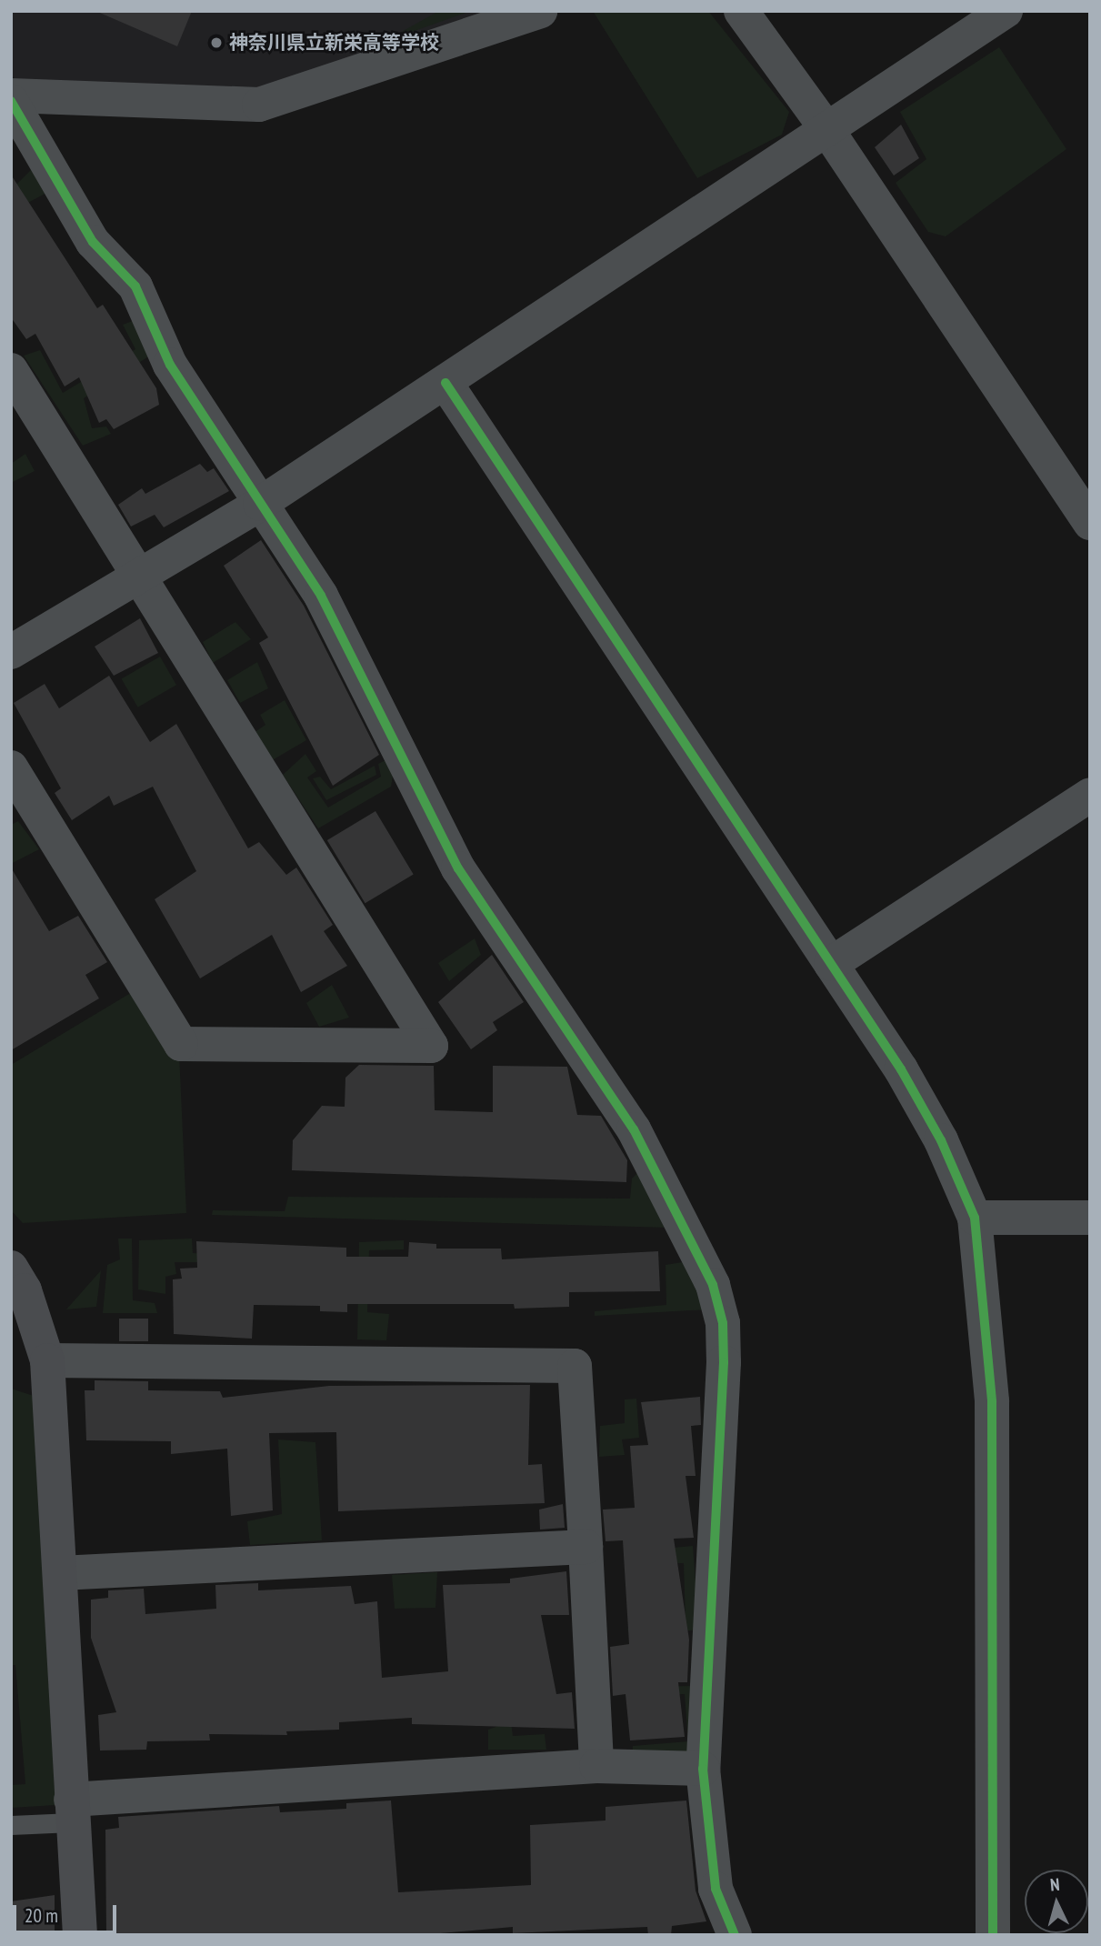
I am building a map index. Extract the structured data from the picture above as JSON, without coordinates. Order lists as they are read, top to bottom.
{
  "places": ["神奈川県立新栄高等学校"],
  "scale_bar": "20 m",
  "north": "top"
}
